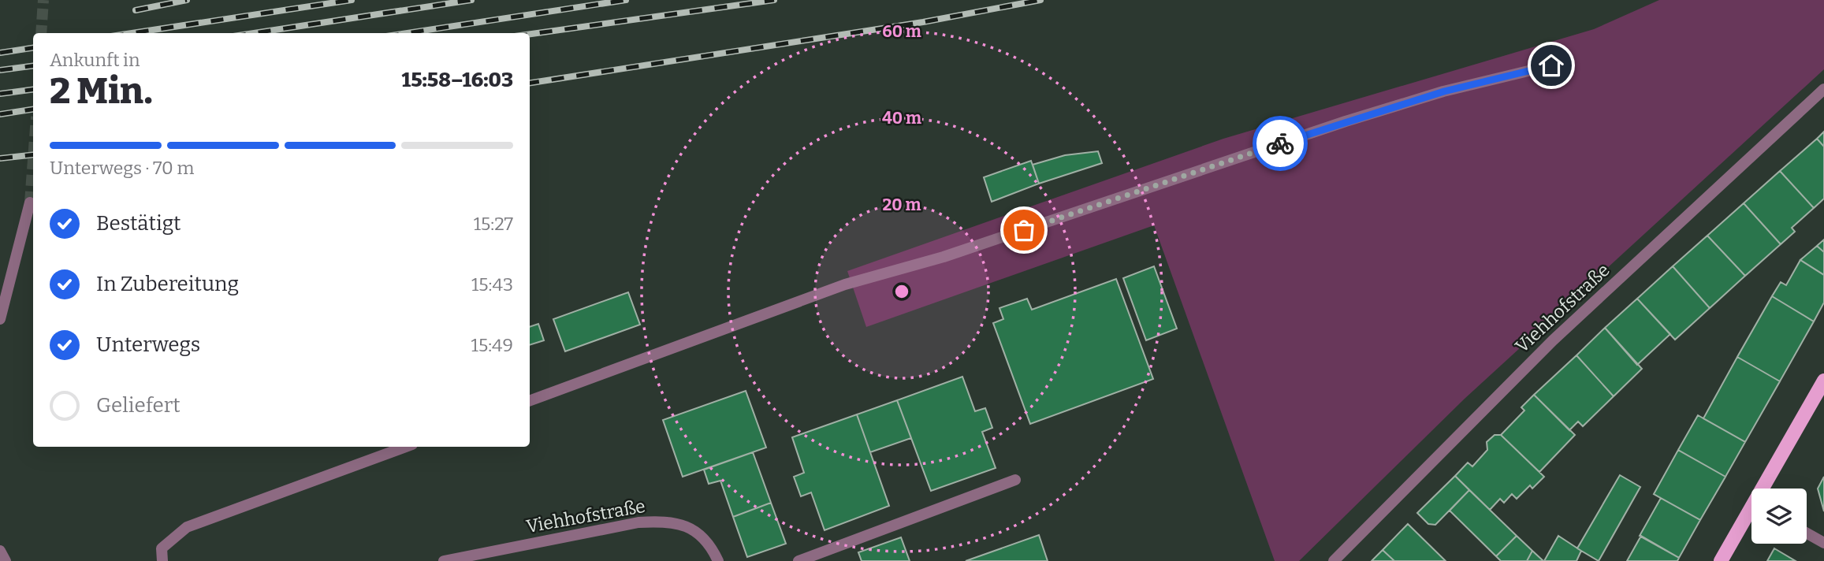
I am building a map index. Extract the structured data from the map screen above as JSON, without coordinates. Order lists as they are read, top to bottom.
{
  "streets": {
    "street": ["Viehhofstraße"]
  },
  "page": {
    "heading": ["2 Min.", "Ankunft in", "15:58–16:03"],
    "bar": "Unterwegs · 70 m",
    "list": [
      ["Bestätigt", "15:27"],
      ["In Zubereitung", "15:43"],
      ["Unterwegs", "15:49"],
      "Geliefert"
    ]
  },
  "rings": ["60 m", "40 m", "20 m"]
}
